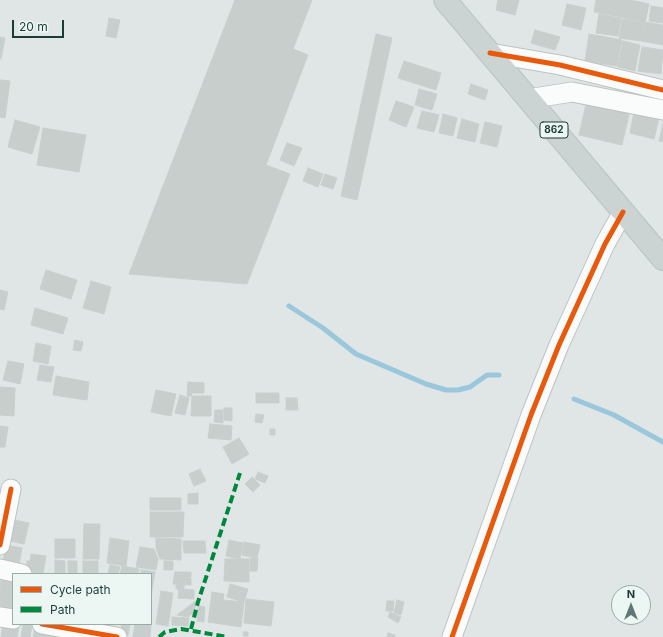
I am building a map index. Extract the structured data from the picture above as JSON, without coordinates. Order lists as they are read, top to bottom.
{
  "streets": {
    "main road": ["862"]
  },
  "legend": ["Cycle path", "Path"],
  "scale_bar": "20 m",
  "north": "top"
}
